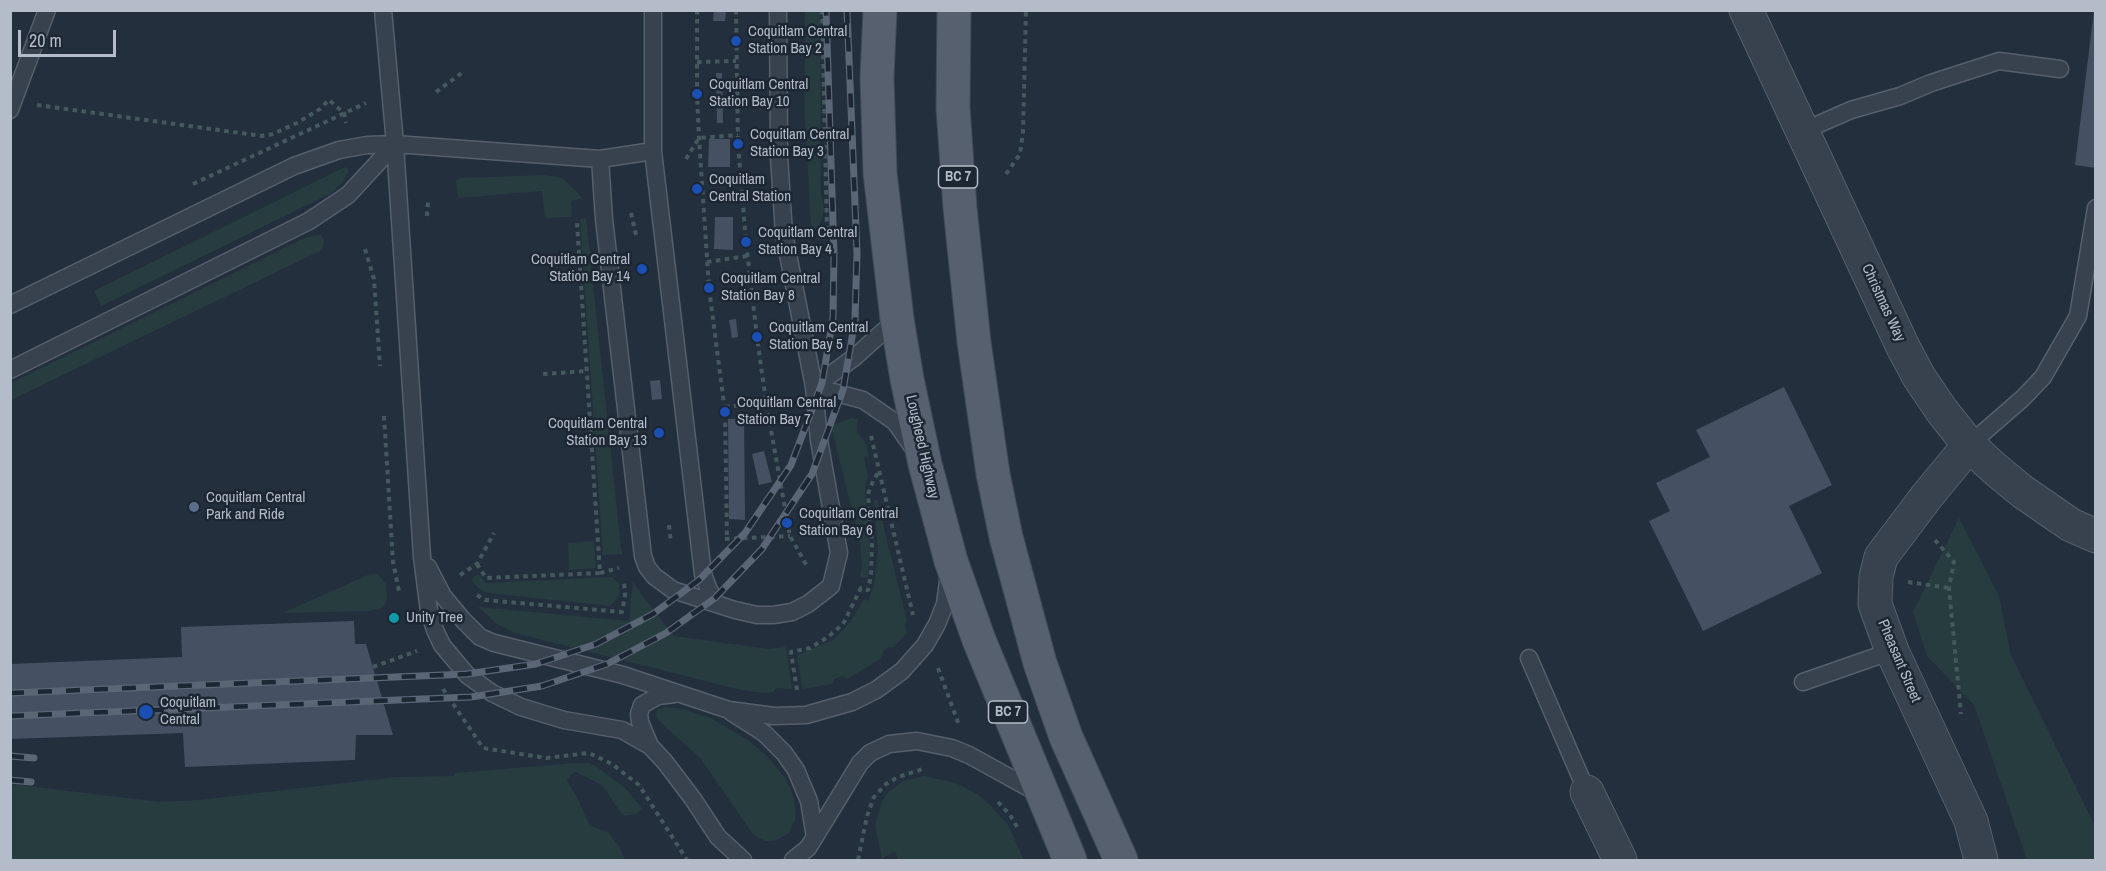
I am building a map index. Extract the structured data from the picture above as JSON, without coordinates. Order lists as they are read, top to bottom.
{
  "streets": {
    "main road": ["BC 7", "Lougheed Highway"],
    "street": ["Christmas Way", "Pheasant Street"]
  },
  "crossings": [
    ["Christmas Way", "Pheasant Street"]
  ],
  "places": [
    "Coquitlam Central Station Bay 2",
    "Coquitlam Central Station Bay 10",
    "Coquitlam Central Station Bay 3",
    "Coquitlam Central Station",
    "Coquitlam Central Station Bay 4",
    "Coquitlam Central Station Bay 14",
    "Coquitlam Central Station Bay 8",
    "Coquitlam Central Station Bay 5",
    "Coquitlam Central Station Bay 7",
    "Coquitlam Central Station Bay 13",
    "Coquitlam Central Park and Ride",
    "Coquitlam Central Station Bay 6",
    "Unity Tree",
    "Coquitlam Central"
  ],
  "scale_bar": "20 m"
}
